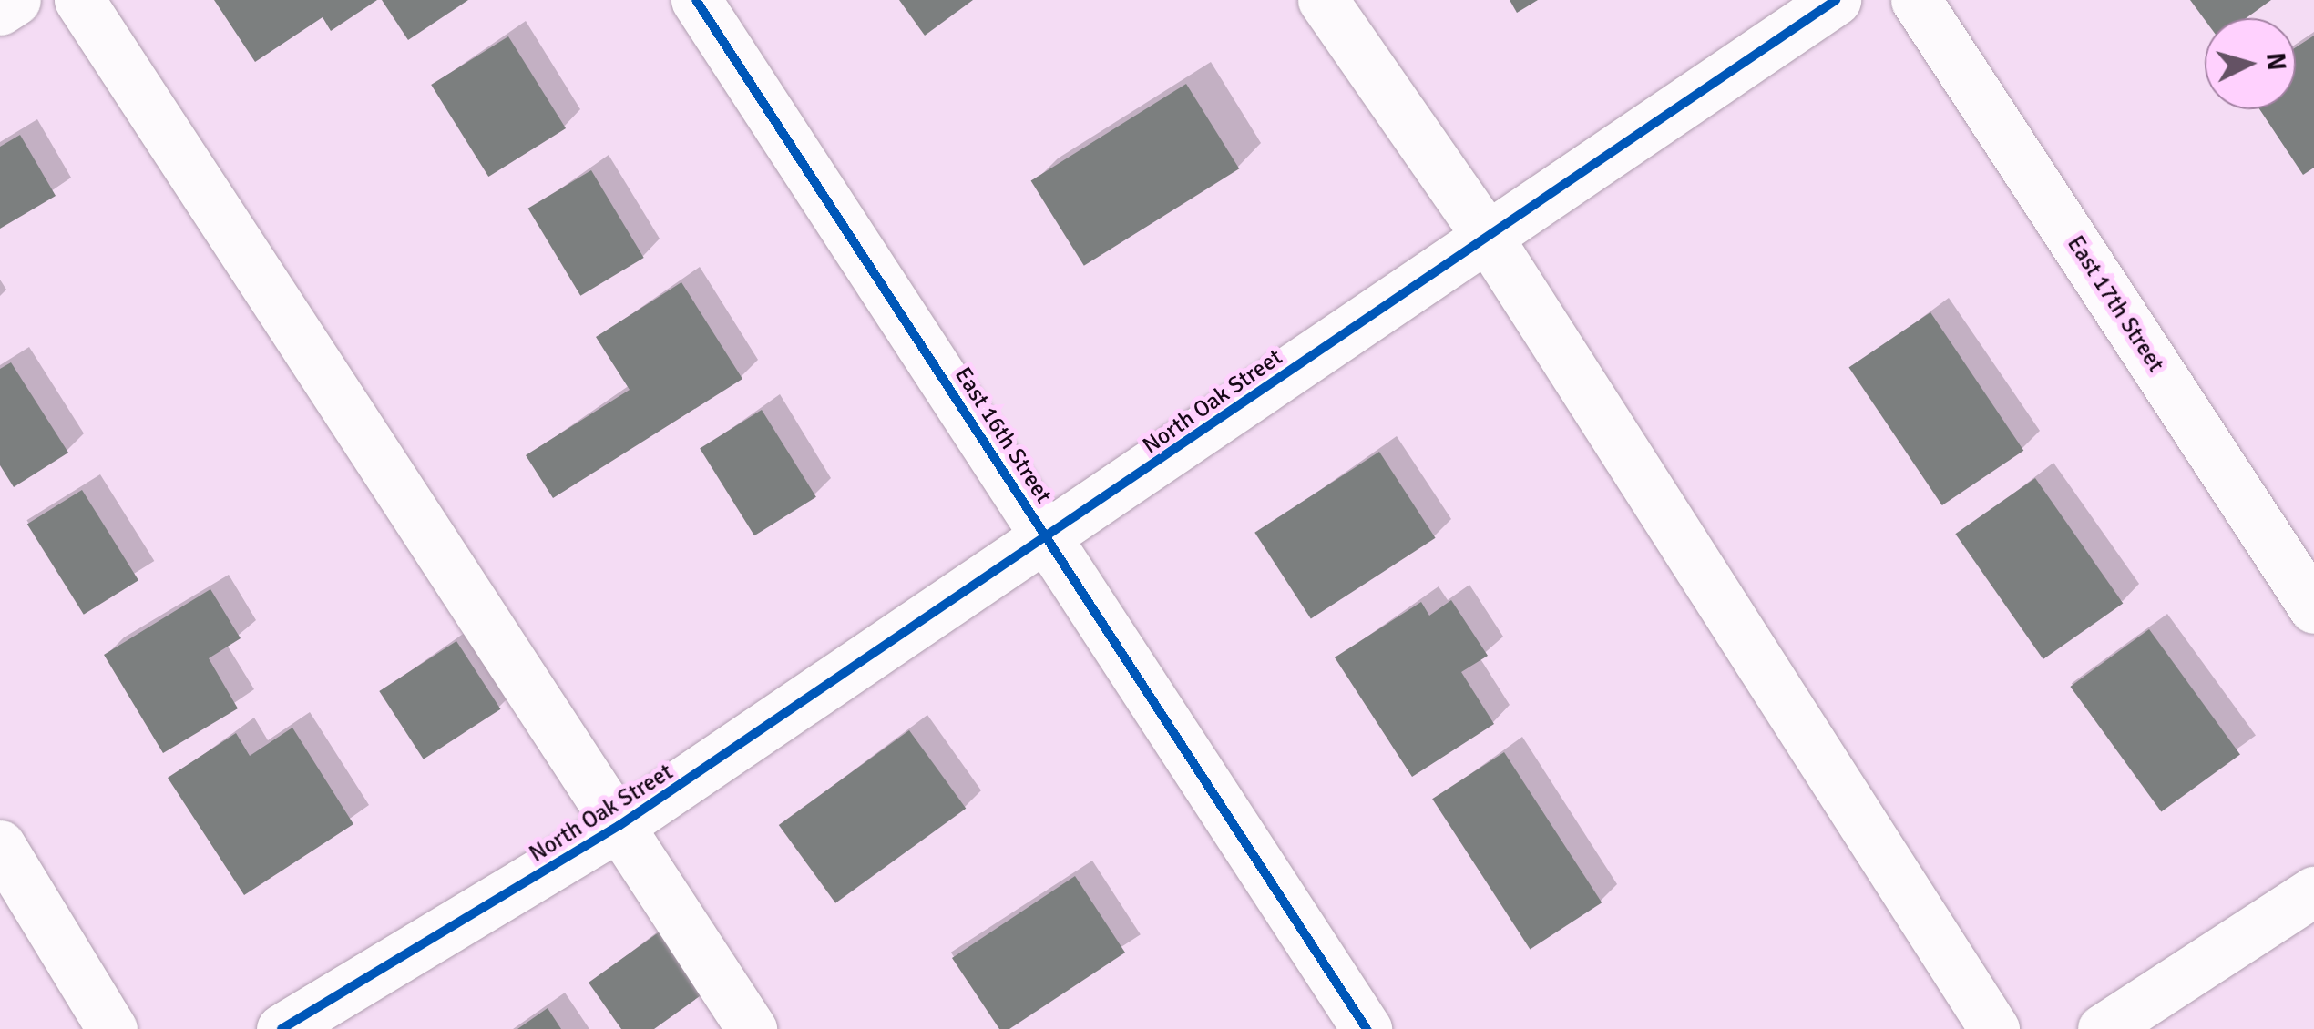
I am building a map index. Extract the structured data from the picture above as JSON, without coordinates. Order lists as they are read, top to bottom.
{
  "streets": {
    "street": ["East 17th Street", "North Oak Street", "East 16th Street"]
  },
  "crossings": [
    ["North Oak Street", "East 16th Street"]
  ],
  "north": "right"
}
